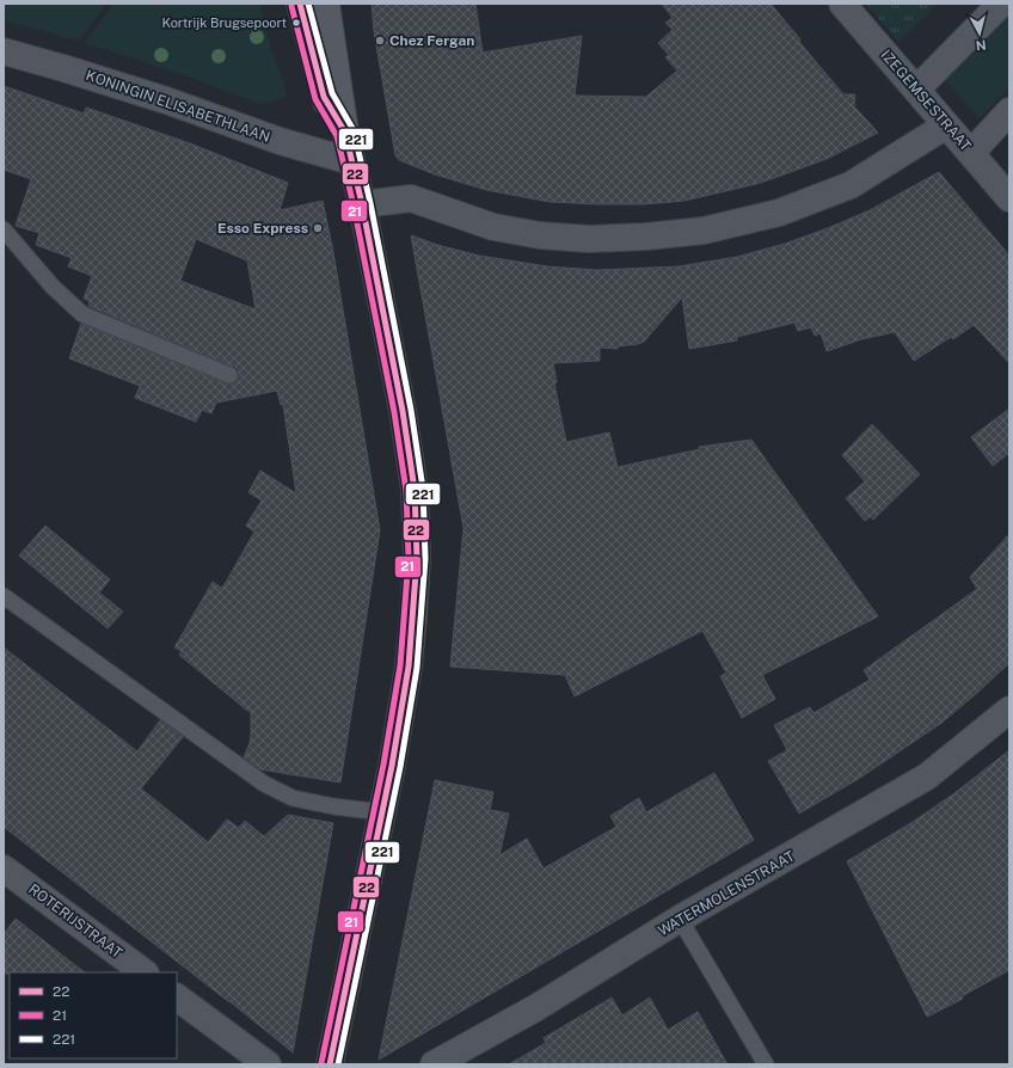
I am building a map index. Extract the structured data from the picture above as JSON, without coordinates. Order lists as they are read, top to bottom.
{
  "streets": {
    "street": [
      "IZEGEMSESTRAAT",
      "KONINGIN ELISABETHLAAN",
      "WATERMOLENSTRAAT",
      "ROTERIJSTRAAT"
    ]
  },
  "places": ["Kortrijk Brugsepoort", "Chez Fergan", "Esso Express"],
  "lines": ["transit line 22", "transit line 221", "transit line 21"],
  "legend": ["22", "21", "221"],
  "north": "bottom"
}
